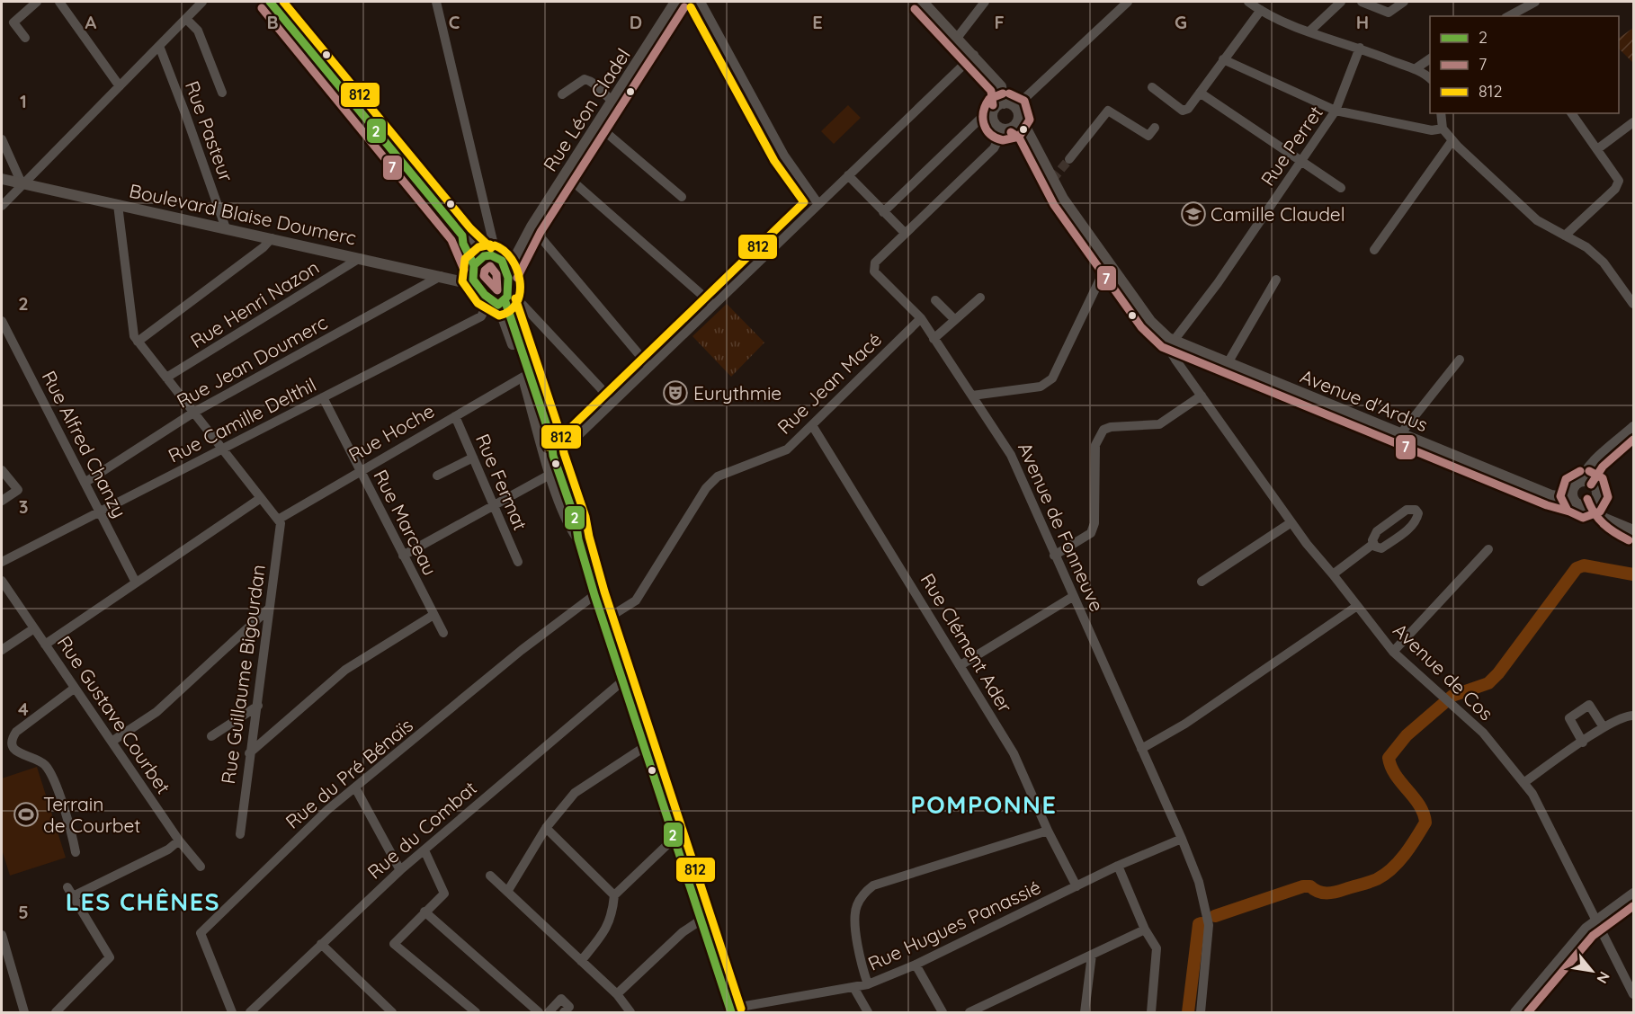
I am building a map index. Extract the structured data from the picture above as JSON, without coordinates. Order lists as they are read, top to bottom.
{
  "streets": {
    "main road": ["Rue Léon Cladel", "Boulevard Blaise Doumerc", "Avenue d'Ardus"],
    "street": [
      "Rue Pasteur",
      "Rue Perret",
      "Rue Henri Nazon",
      "Rue Jean Doumerc",
      "Rue Jean Macé",
      "Rue Camille Delthil",
      "Rue Hoche",
      "Rue Alfred Chanzy",
      "Rue Fermat",
      "Rue Marceau",
      "Avenue de Fonneuve",
      "Rue Clément Ader",
      "Avenue de Cos",
      "Rue Guillaume Bigourdan",
      "Rue Gustave Courbet",
      "Rue du Pré Bénaïs",
      "Rue du Combat",
      "Rue Hugues Panassié"
    ]
  },
  "crossings": [
    ["Rue Pasteur", "Boulevard Blaise Doumerc"],
    ["Rue Perret", "Avenue d'Ardus"],
    ["Rue Perret", "Avenue de Cos"],
    ["Boulevard Blaise Doumerc", "Rue Henri Nazon"],
    ["Boulevard Blaise Doumerc", "Rue Jean Doumerc"],
    ["Rue Jean Doumerc", "Rue Alfred Chanzy"],
    ["Rue Jean Macé", "Avenue de Fonneuve"],
    ["Rue Jean Macé", "Rue Clément Ader"],
    ["Avenue d'Ardus", "Avenue de Cos"],
    ["Rue Camille Delthil", "Rue Alfred Chanzy"],
    ["Rue Camille Delthil", "Rue Marceau"],
    ["Rue Hoche", "Rue Fermat"],
    ["Rue Hoche", "Rue Marceau"],
    ["Rue Hoche", "Rue Guillaume Bigourdan"],
    ["Avenue de Fonneuve", "Rue Hugues Panassié"],
    ["Rue Clément Ader", "Rue Hugues Panassié"]
  ],
  "districts": ["POMPONNE", "LES CHÊNES"],
  "places": {
    "school or university": ["Camille Claudel"],
    "theatre": ["Eurythmie"],
    "sports": ["Terrain de Courbet"]
  },
  "lines": ["transit line 2", "transit line 812", "transit line 7"],
  "legend": ["2", "7", "812"],
  "north": "bottom right",
  "grid": {
    "columns": [
      "A",
      "B",
      "C",
      "D",
      "E",
      "F",
      "G",
      "H"
    ],
    "rows": [
      "1",
      "2",
      "3",
      "4",
      "5"
    ]
  }
}
